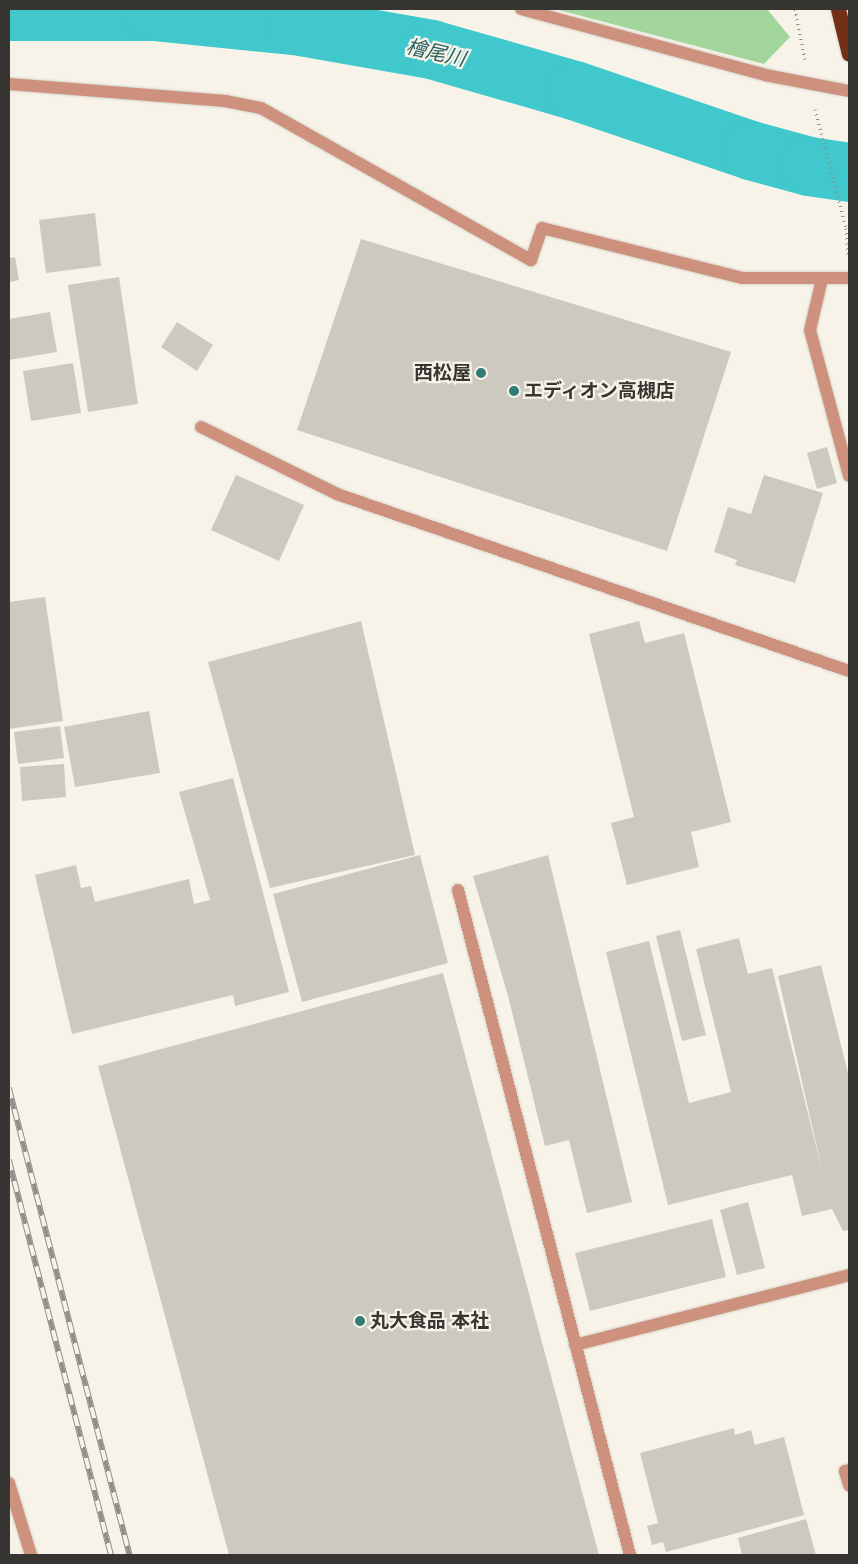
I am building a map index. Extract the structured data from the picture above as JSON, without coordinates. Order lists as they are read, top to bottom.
{
  "water": ["檜尾川"],
  "places": ["西松屋", "エディオン高槻店", "丸大食品 本社"]
}
